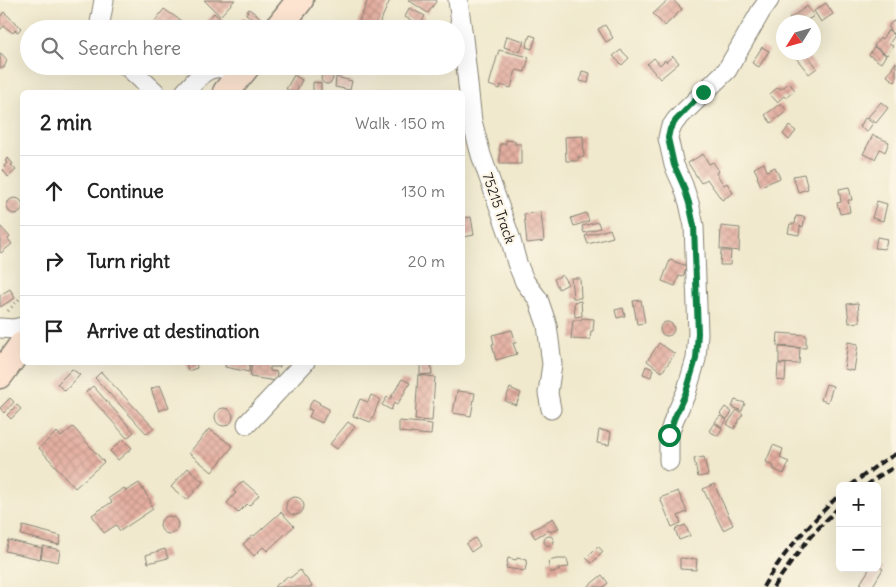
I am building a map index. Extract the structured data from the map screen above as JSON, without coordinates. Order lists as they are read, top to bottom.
{
  "streets": {
    "street": ["75215 Track"]
  },
  "north": "bottom left",
  "page": {
    "search": "Search here",
    "heading": ["2 min", "Walk · 150 m"],
    "list": [
      ["Continue", "130 m"],
      ["Turn right", "20 m"],
      "Arrive at destination"
    ],
    "map_buttons": ["+", "−"]
  }
}
